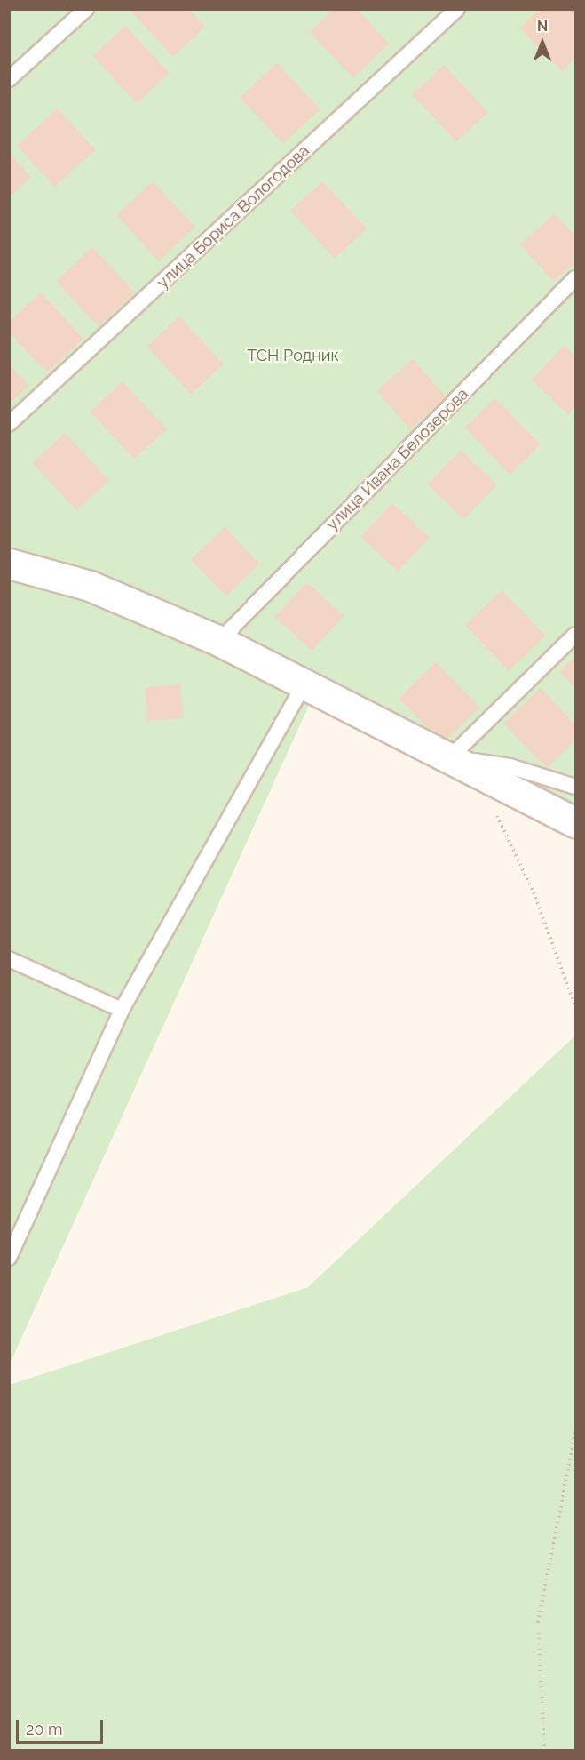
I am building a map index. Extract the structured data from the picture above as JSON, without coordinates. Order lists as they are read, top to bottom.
{
  "streets": {
    "lane": ["улица Бориса Вологодова", "улица Ивана Белозерова"]
  },
  "parks": ["ТСН Родник"],
  "scale_bar": "20 m",
  "north": "top"
}
